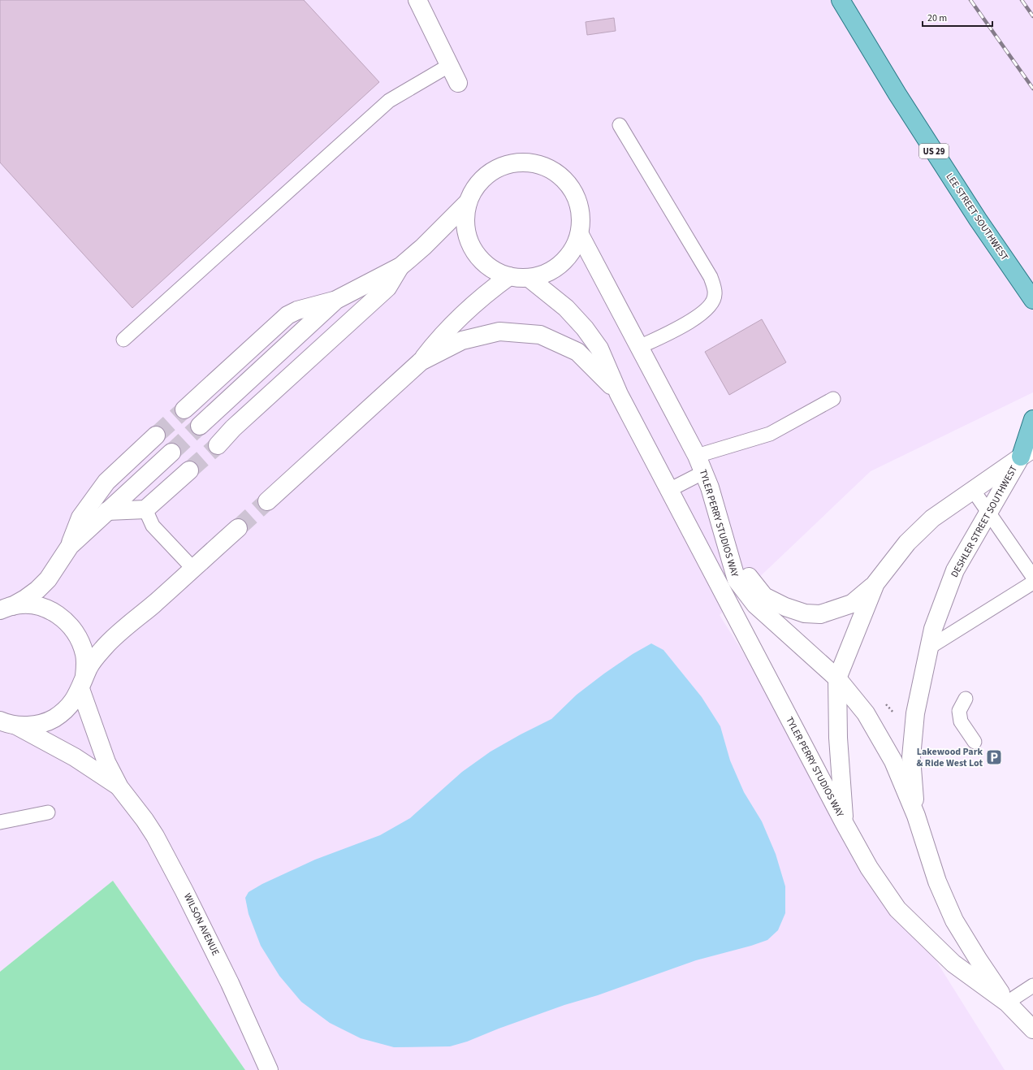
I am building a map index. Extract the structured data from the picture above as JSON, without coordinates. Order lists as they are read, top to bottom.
{
  "streets": {
    "main road": ["US 29", "LEE STREET SOUTHWEST"],
    "street": ["DESHLER STREET SOUTHWEST", "TYLER PERRY STUDIOS WAY", "WILSON AVENUE"]
  },
  "crossings": [
    ["DESHLER STREET SOUTHWEST", "TYLER PERRY STUDIOS WAY"]
  ],
  "places": {
    "parking": ["Lakewood Park & Ride West Lot"]
  },
  "scale_bar": "20 m"
}
